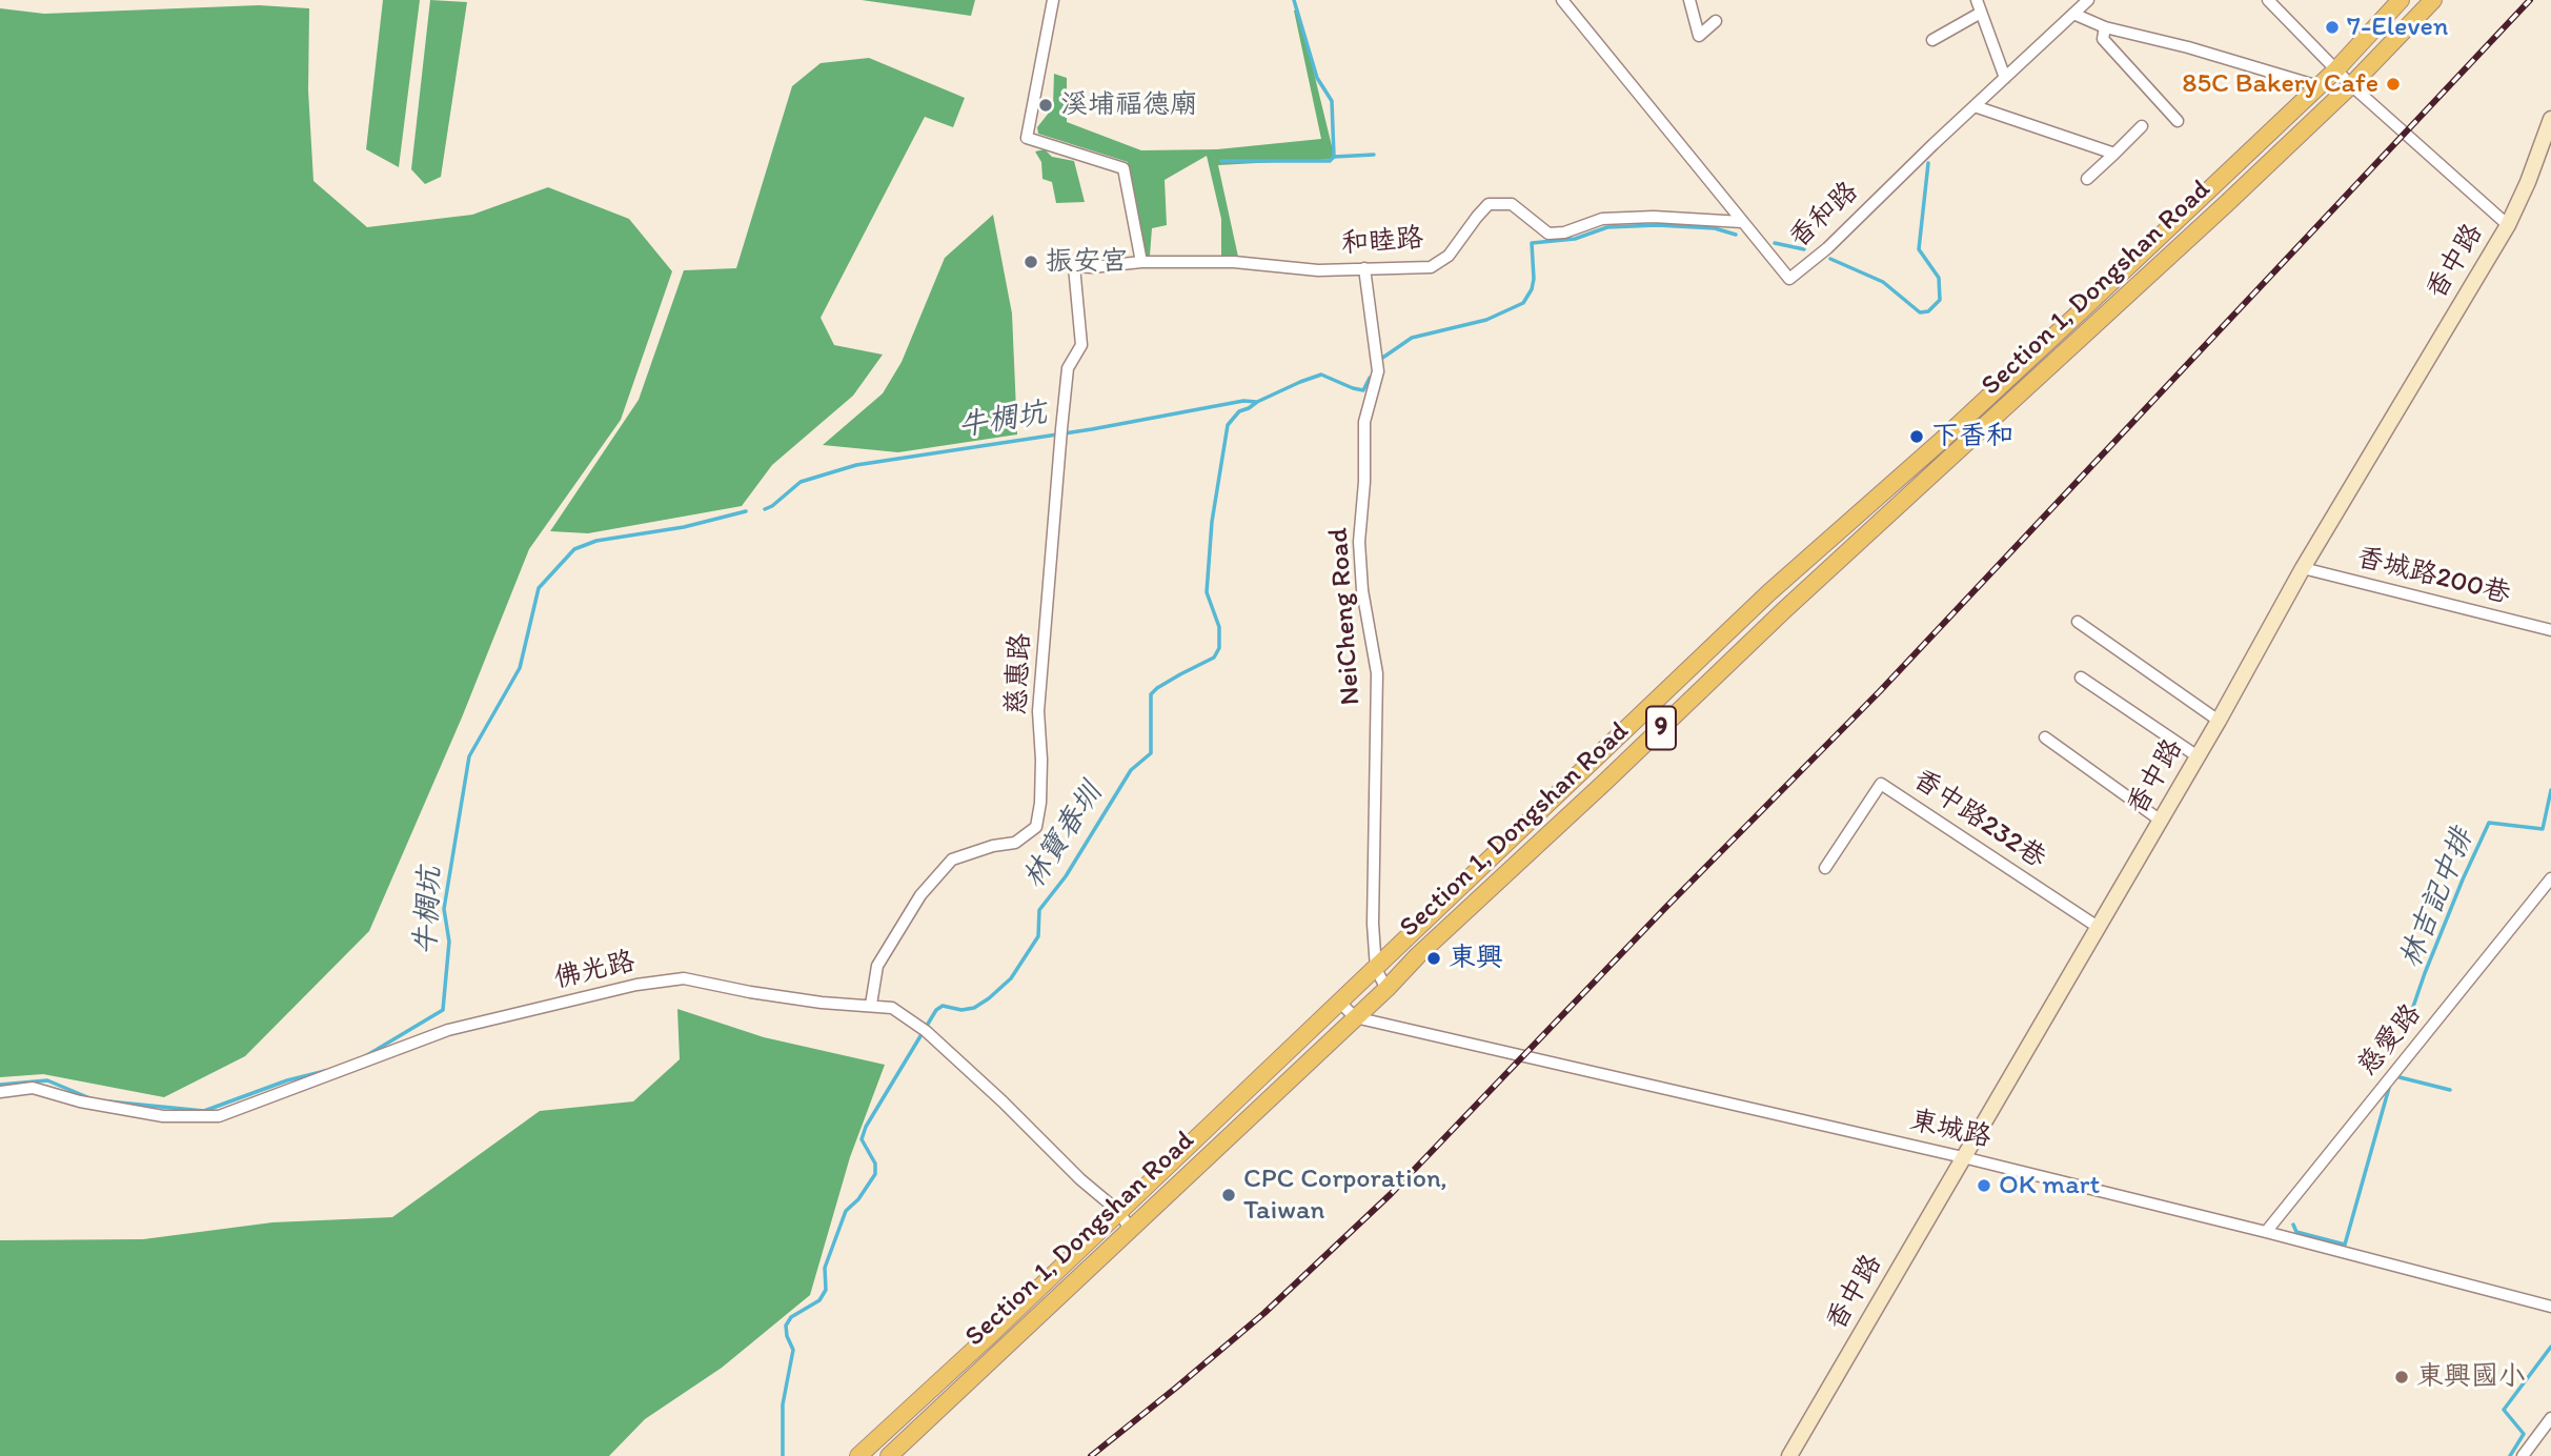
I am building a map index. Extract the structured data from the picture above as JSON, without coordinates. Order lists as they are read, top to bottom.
{
  "streets": {
    "main road": ["Section 1, Dongshan Road", "9"],
    "street": [
      "香和路",
      "和睦路",
      "香中路",
      "香城路200巷",
      "NeiCheng Road",
      "慈惠路",
      "香中路232巷",
      "佛光路",
      "慈愛路",
      "東城路"
    ]
  },
  "crossings": [
    ["香和路", "和睦路"],
    ["和睦路", "NeiCheng Road"],
    ["和睦路", "慈惠路"],
    ["香中路", "香城路200巷"],
    ["香中路", "香中路232巷"],
    ["香中路", "東城路"],
    ["Section 1, Dongshan Road", "NeiCheng Road"],
    ["Section 1, Dongshan Road", "佛光路"],
    ["Section 1, Dongshan Road", "東城路"],
    ["慈惠路", "佛光路"],
    ["慈愛路", "東城路"]
  ],
  "water": ["牛椆坑", "林寶春圳", "林吉記中排"],
  "places": [
    "7-Eleven",
    "85C Bakery Cafe",
    "溪埔福德廟",
    "振安宮",
    "下香和",
    "東興",
    "OK mart",
    "CPC Corporation, Taiwan",
    "東興國小"
  ]
}
